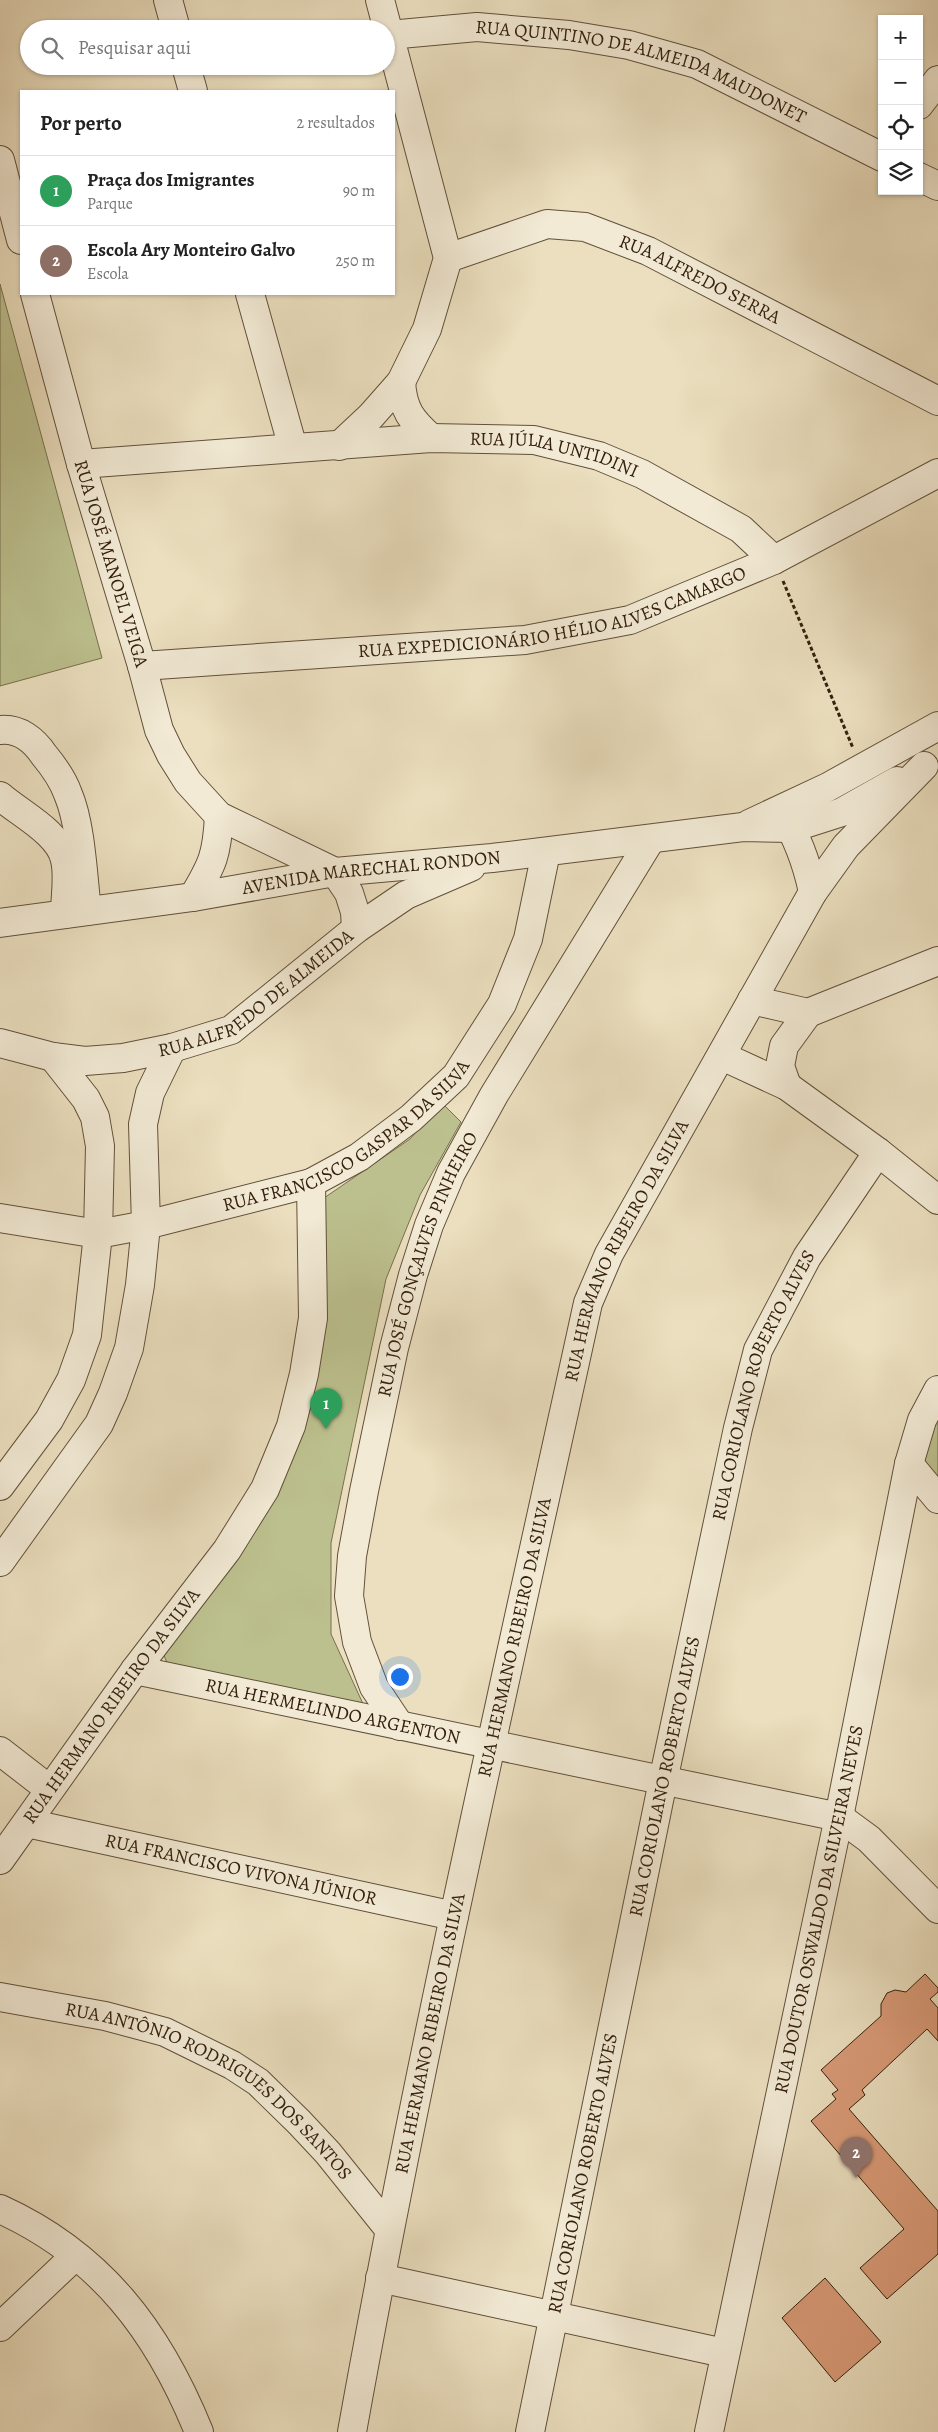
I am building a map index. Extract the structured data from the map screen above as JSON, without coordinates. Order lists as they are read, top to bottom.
{
  "streets": {
    "street": [
      "RUA QUINTINO DE ALMEIDA MAUDONET",
      "RUA ALFREDO SERRA",
      "RUA JÚLIA UNTIDINI",
      "RUA JOSÉ MANOEL VEIGA",
      "RUA EXPEDICIONÁRIO HÉLIO ALVES CAMARGO",
      "AVENIDA MARECHAL RONDON",
      "RUA ALFREDO DE ALMEIDA",
      "RUA FRANCISCO GASPAR DA SILVA",
      "RUA HERMANO RIBEIRO DA SILVA",
      "RUA JOSÉ GONÇALVES PINHEIRO",
      "RUA CORIOLANO ROBERTO ALVES",
      "RUA HERMELINDO ARGENTON",
      "RUA FRANCISCO VIVONA JÚNIOR",
      "RUA DOUTOR OSWALDO DA SILVEIRA NEVES",
      "RUA ANTÔNIO RODRIGUES DOS SANTOS"
    ]
  },
  "crossings": [
    ["RUA JÚLIA UNTIDINI", "RUA JOSÉ MANOEL VEIGA"],
    ["RUA JÚLIA UNTIDINI", "RUA EXPEDICIONÁRIO HÉLIO ALVES CAMARGO"],
    ["RUA JOSÉ MANOEL VEIGA", "RUA EXPEDICIONÁRIO HÉLIO ALVES CAMARGO"],
    ["RUA JOSÉ MANOEL VEIGA", "AVENIDA MARECHAL RONDON"],
    ["AVENIDA MARECHAL RONDON", "RUA ALFREDO DE ALMEIDA"],
    ["AVENIDA MARECHAL RONDON", "RUA FRANCISCO GASPAR DA SILVA"],
    ["AVENIDA MARECHAL RONDON", "RUA HERMANO RIBEIRO DA SILVA"],
    ["AVENIDA MARECHAL RONDON", "RUA JOSÉ GONÇALVES PINHEIRO"],
    ["RUA FRANCISCO GASPAR DA SILVA", "RUA HERMANO RIBEIRO DA SILVA"],
    ["RUA HERMANO RIBEIRO DA SILVA", "RUA HERMELINDO ARGENTON"],
    ["RUA HERMANO RIBEIRO DA SILVA", "RUA FRANCISCO VIVONA JÚNIOR"],
    ["RUA HERMANO RIBEIRO DA SILVA", "RUA ANTÔNIO RODRIGUES DOS SANTOS"],
    ["RUA JOSÉ GONÇALVES PINHEIRO", "RUA HERMELINDO ARGENTON"],
    ["RUA CORIOLANO ROBERTO ALVES", "RUA HERMELINDO ARGENTON"],
    ["RUA HERMELINDO ARGENTON", "RUA DOUTOR OSWALDO DA SILVEIRA NEVES"]
  ],
  "page": {
    "map_buttons": ["+", "−"],
    "search": "Pesquisar aqui",
    "heading": ["Por perto", "2 resultados"],
    "list": [
      {
        "mark": "1",
        "name": "Praça dos Imigrantes",
        "note": "Parque",
        "value": "90 m"
      },
      {
        "mark": "2",
        "name": "Escola Ary Monteiro Galvo",
        "note": "Escola",
        "value": "250 m"
      }
    ],
    "pins": ["1", "2"]
  }
}
